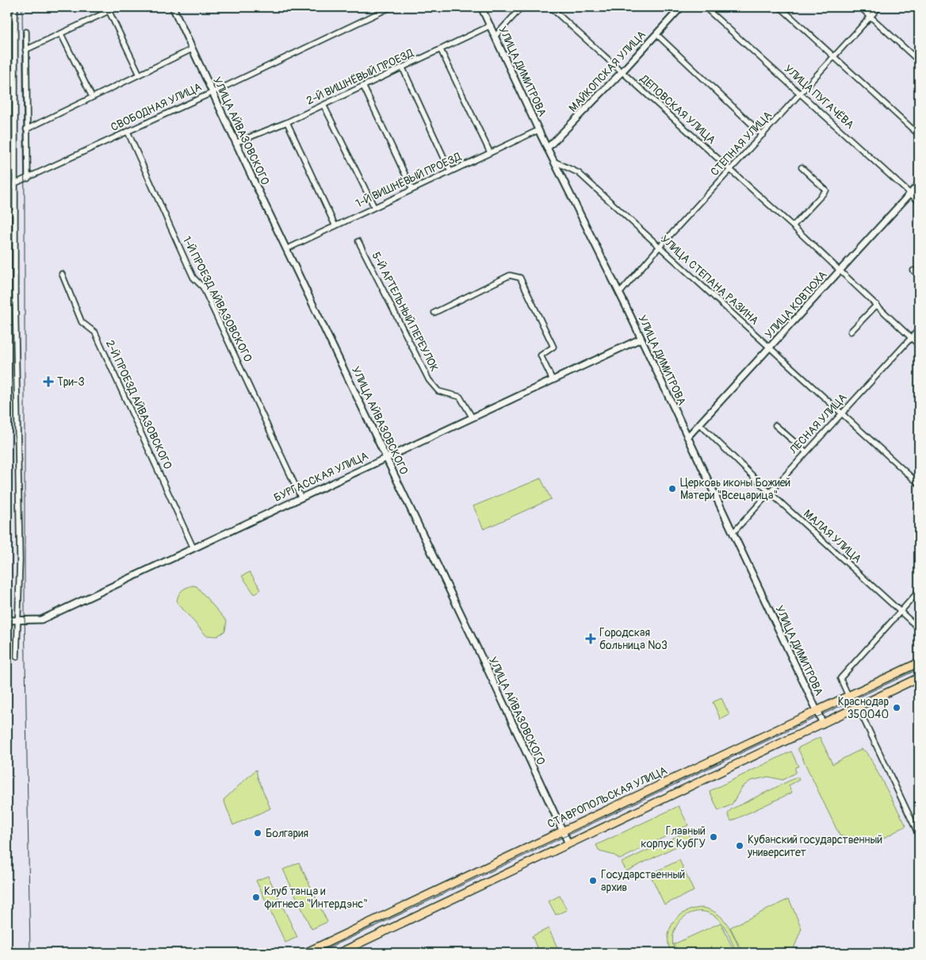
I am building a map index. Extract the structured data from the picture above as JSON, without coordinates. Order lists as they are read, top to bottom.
{
  "streets": {
    "main road": ["СТАВРОПОЛЬСКАЯ УЛИЦА"],
    "street": [
      "УЛИЦА ДИМИТРОВА",
      "МАЙКОПСКАЯ УЛИЦА",
      "2-Й ВИШНЁВЫЙ ПРОЕЗД",
      "УЛИЦА ПУГАЧЁВА",
      "СВОБОДНАЯ УЛИЦА",
      "ДЕПОВСКАЯ УЛИЦА",
      "УЛИЦА АЙВАЗОВСКОГО",
      "СТЕПНАЯ УЛИЦА",
      "1-Й ВИШНЁВЫЙ ПРОЕЗД",
      "УЛИЦА СТЕПАНА РАЗИНА",
      "1-Й ПРОЕЗД АЙВАЗОВСКОГО",
      "УЛИЦА КОВТЮХА",
      "5-Й АРТЕЛЬНЫЙ ПЕРЕУЛОК",
      "2-Й ПРОЕЗД АЙВАЗОВСКОГО",
      "ЛЕСНАЯ УЛИЦА",
      "БУРГАССКАЯ УЛИЦА",
      "МАЛАЯ УЛИЦА"
    ]
  },
  "crossings": [
    ["УЛИЦА ДИМИТРОВА", "МАЙКОПСКАЯ УЛИЦА"],
    ["УЛИЦА ДИМИТРОВА", "2-Й ВИШНЁВЫЙ ПРОЕЗД"],
    ["УЛИЦА ДИМИТРОВА", "СТЕПНАЯ УЛИЦА"],
    ["УЛИЦА ДИМИТРОВА", "1-Й ВИШНЁВЫЙ ПРОЕЗД"],
    ["УЛИЦА ДИМИТРОВА", "УЛИЦА СТЕПАНА РАЗИНА"],
    ["УЛИЦА ДИМИТРОВА", "УЛИЦА КОВТЮХА"],
    ["УЛИЦА ДИМИТРОВА", "ЛЕСНАЯ УЛИЦА"],
    ["УЛИЦА ДИМИТРОВА", "БУРГАССКАЯ УЛИЦА"],
    ["УЛИЦА ДИМИТРОВА", "СТАВРОПОЛЬСКАЯ УЛИЦА"],
    ["МАЙКОПСКАЯ УЛИЦА", "ДЕПОВСКАЯ УЛИЦА"],
    ["2-Й ВИШНЁВЫЙ ПРОЕЗД", "УЛИЦА АЙВАЗОВСКОГО"],
    ["УЛИЦА ПУГАЧЁВА", "СТЕПНАЯ УЛИЦА"],
    ["УЛИЦА ПУГАЧЁВА", "УЛИЦА КОВТЮХА"],
    ["СВОБОДНАЯ УЛИЦА", "УЛИЦА АЙВАЗОВСКОГО"],
    ["СВОБОДНАЯ УЛИЦА", "1-Й ПРОЕЗД АЙВАЗОВСКОГО"],
    ["ДЕПОВСКАЯ УЛИЦА", "СТЕПНАЯ УЛИЦА"],
    ["ДЕПОВСКАЯ УЛИЦА", "УЛИЦА КОВТЮХА"],
    ["ДЕПОВСКАЯ УЛИЦА", "ЛЕСНАЯ УЛИЦА"],
    ["УЛИЦА АЙВАЗОВСКОГО", "1-Й ВИШНЁВЫЙ ПРОЕЗД"],
    ["УЛИЦА АЙВАЗОВСКОГО", "БУРГАССКАЯ УЛИЦА"],
    ["УЛИЦА АЙВАЗОВСКОГО", "СТАВРОПОЛЬСКАЯ УЛИЦА"],
    ["СТЕПНАЯ УЛИЦА", "УЛИЦА СТЕПАНА РАЗИНА"],
    ["УЛИЦА СТЕПАНА РАЗИНА", "УЛИЦА КОВТЮХА"],
    ["УЛИЦА СТЕПАНА РАЗИНА", "ЛЕСНАЯ УЛИЦА"],
    ["1-Й ПРОЕЗД АЙВАЗОВСКОГО", "БУРГАССКАЯ УЛИЦА"],
    ["УЛИЦА КОВТЮХА", "МАЛАЯ УЛИЦА"],
    ["5-Й АРТЕЛЬНЫЙ ПЕРЕУЛОК", "БУРГАССКАЯ УЛИЦА"],
    ["2-Й ПРОЕЗД АЙВАЗОВСКОГО", "БУРГАССКАЯ УЛИЦА"],
    ["ЛЕСНАЯ УЛИЦА", "МАЛАЯ УЛИЦА"]
  ],
  "places": {
    "health": ["Три-З", "Городская больница №3"],
    "other": [
      "Церковь иконы Божией Матери \"Всецарица\"",
      "Краснодар 350040",
      "Болгария",
      "Главный корпус КубГУ",
      "Кубанский государственный университет",
      "Государственный архив",
      "Клуб танца и фитнеса \"Интердэнс\""
    ]
  }
}
